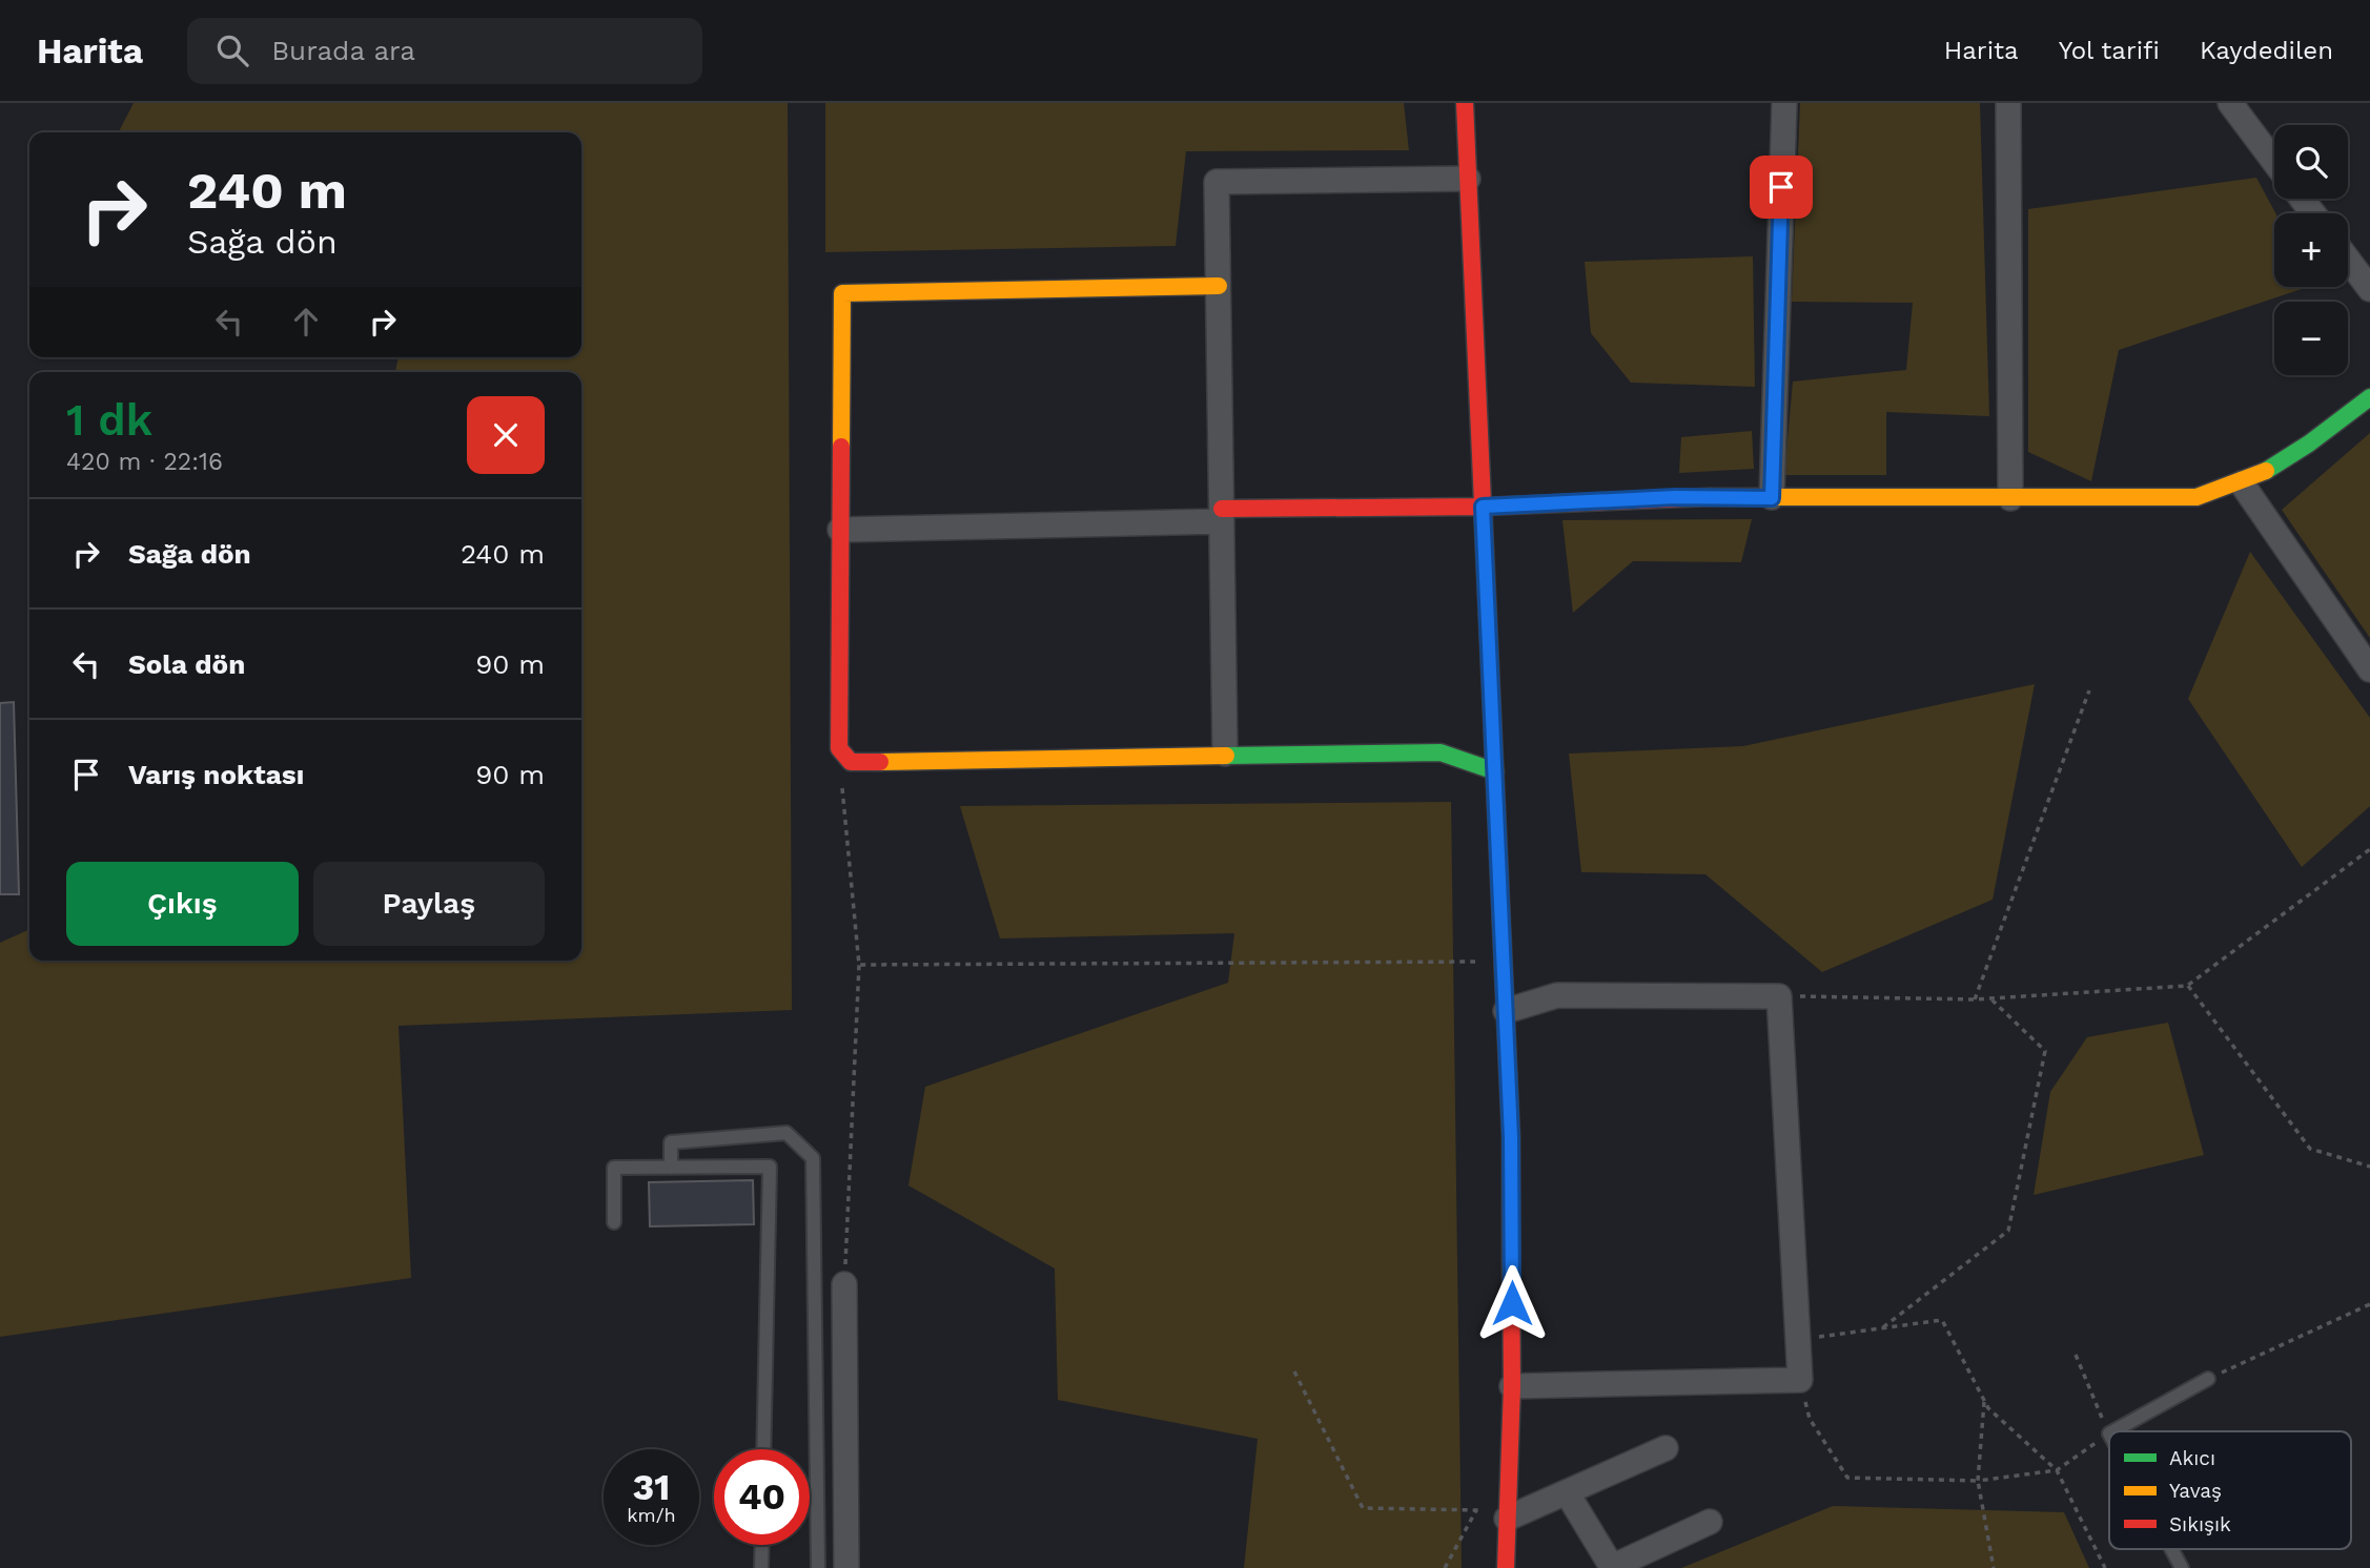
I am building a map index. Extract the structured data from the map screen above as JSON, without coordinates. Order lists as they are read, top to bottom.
{
  "legend": ["Akıcı", "Yavaş", "Sıkışık"],
  "page": {
    "header": "Harita",
    "search": "Burada ara",
    "nav": ["Harita", "Yol tarifi", "Kaydedilen"],
    "map_buttons": ["+", "−"],
    "turn": ["240 m", "Sağa dön"],
    "heading": ["1 dk", "420 m · 22:16"],
    "list": [
      {
        "name": "Sağa dön",
        "value": "240 m"
      },
      {
        "name": "Sola dön",
        "value": "90 m"
      },
      {
        "name": "Varış noktası",
        "value": "90 m"
      }
    ],
    "buttons": ["Çıkış", "Paylaş"],
    "speed": "31 km/h",
    "limit": "40"
  }
}
